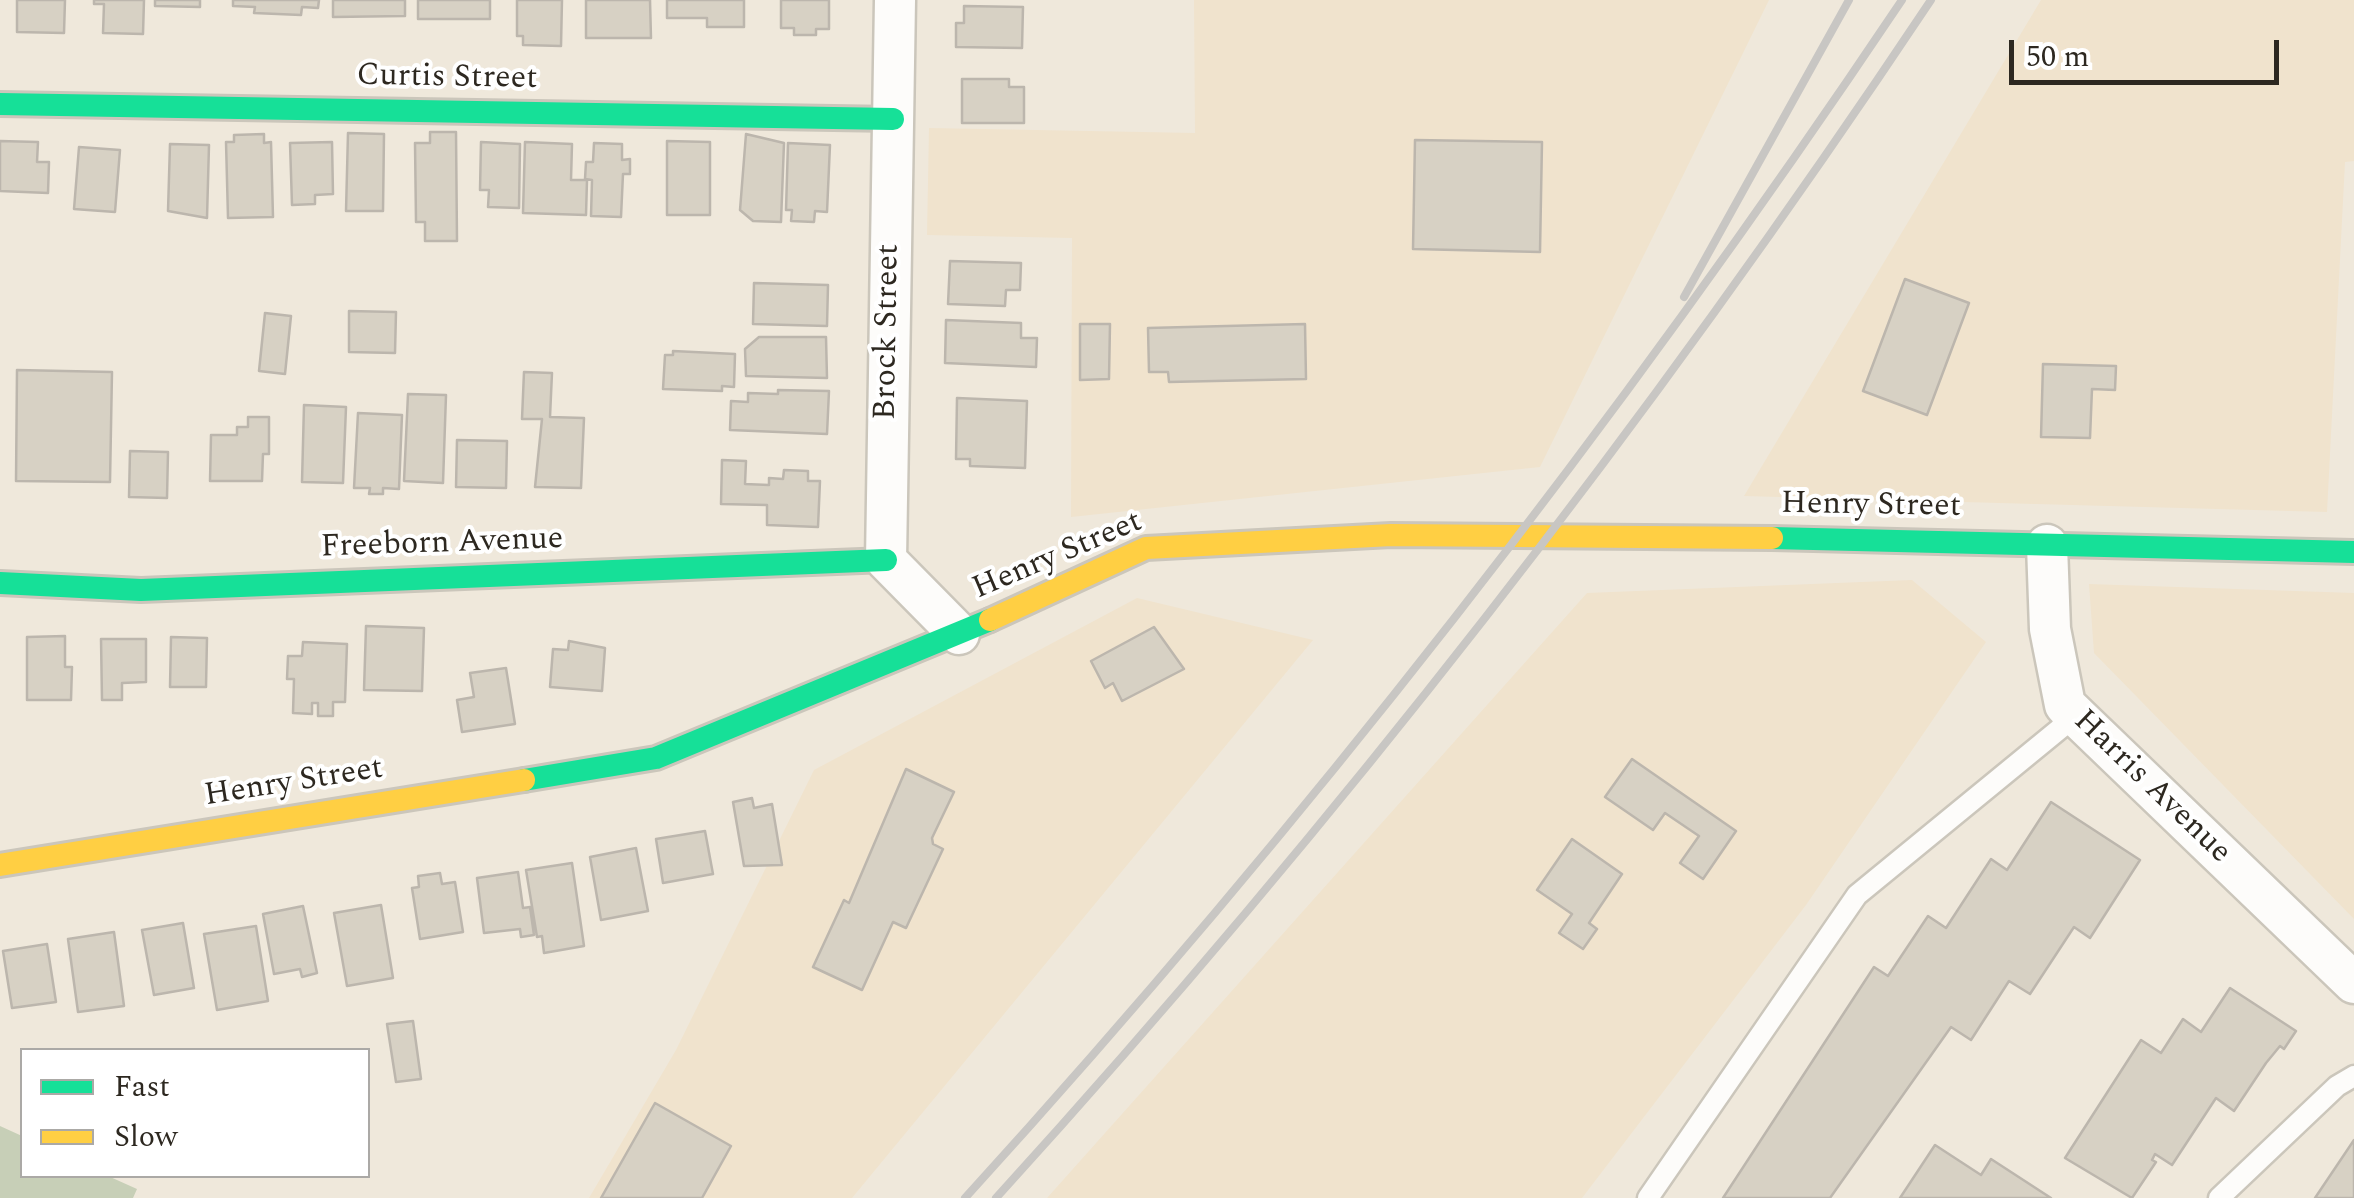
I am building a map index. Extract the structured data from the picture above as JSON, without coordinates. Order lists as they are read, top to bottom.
{
  "streets": {
    "main road": ["Curtis Street", "Henry Street", "Freeborn Avenue"],
    "street": ["Brock Street", "Harris Avenue"]
  },
  "crossings": [
    ["Curtis Street", "Brock Street"],
    ["Brock Street", "Freeborn Avenue"],
    ["Henry Street", "Harris Avenue"]
  ],
  "legend": ["Fast", "Slow"],
  "scale_bar": "50 m"
}
